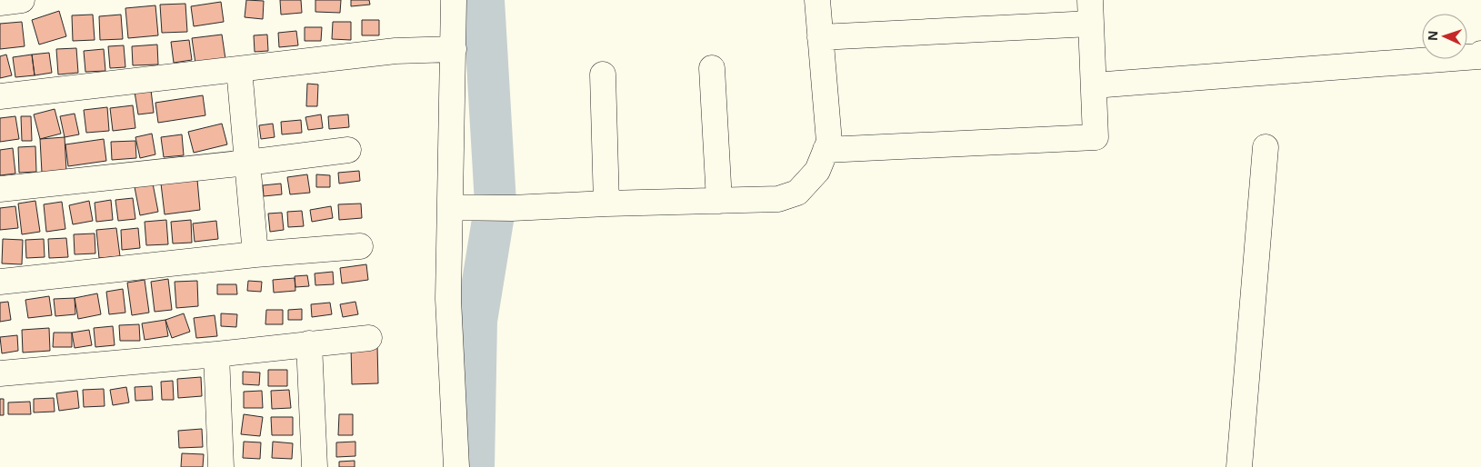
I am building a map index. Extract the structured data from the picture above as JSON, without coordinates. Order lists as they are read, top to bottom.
{
  "north": "left"
}
